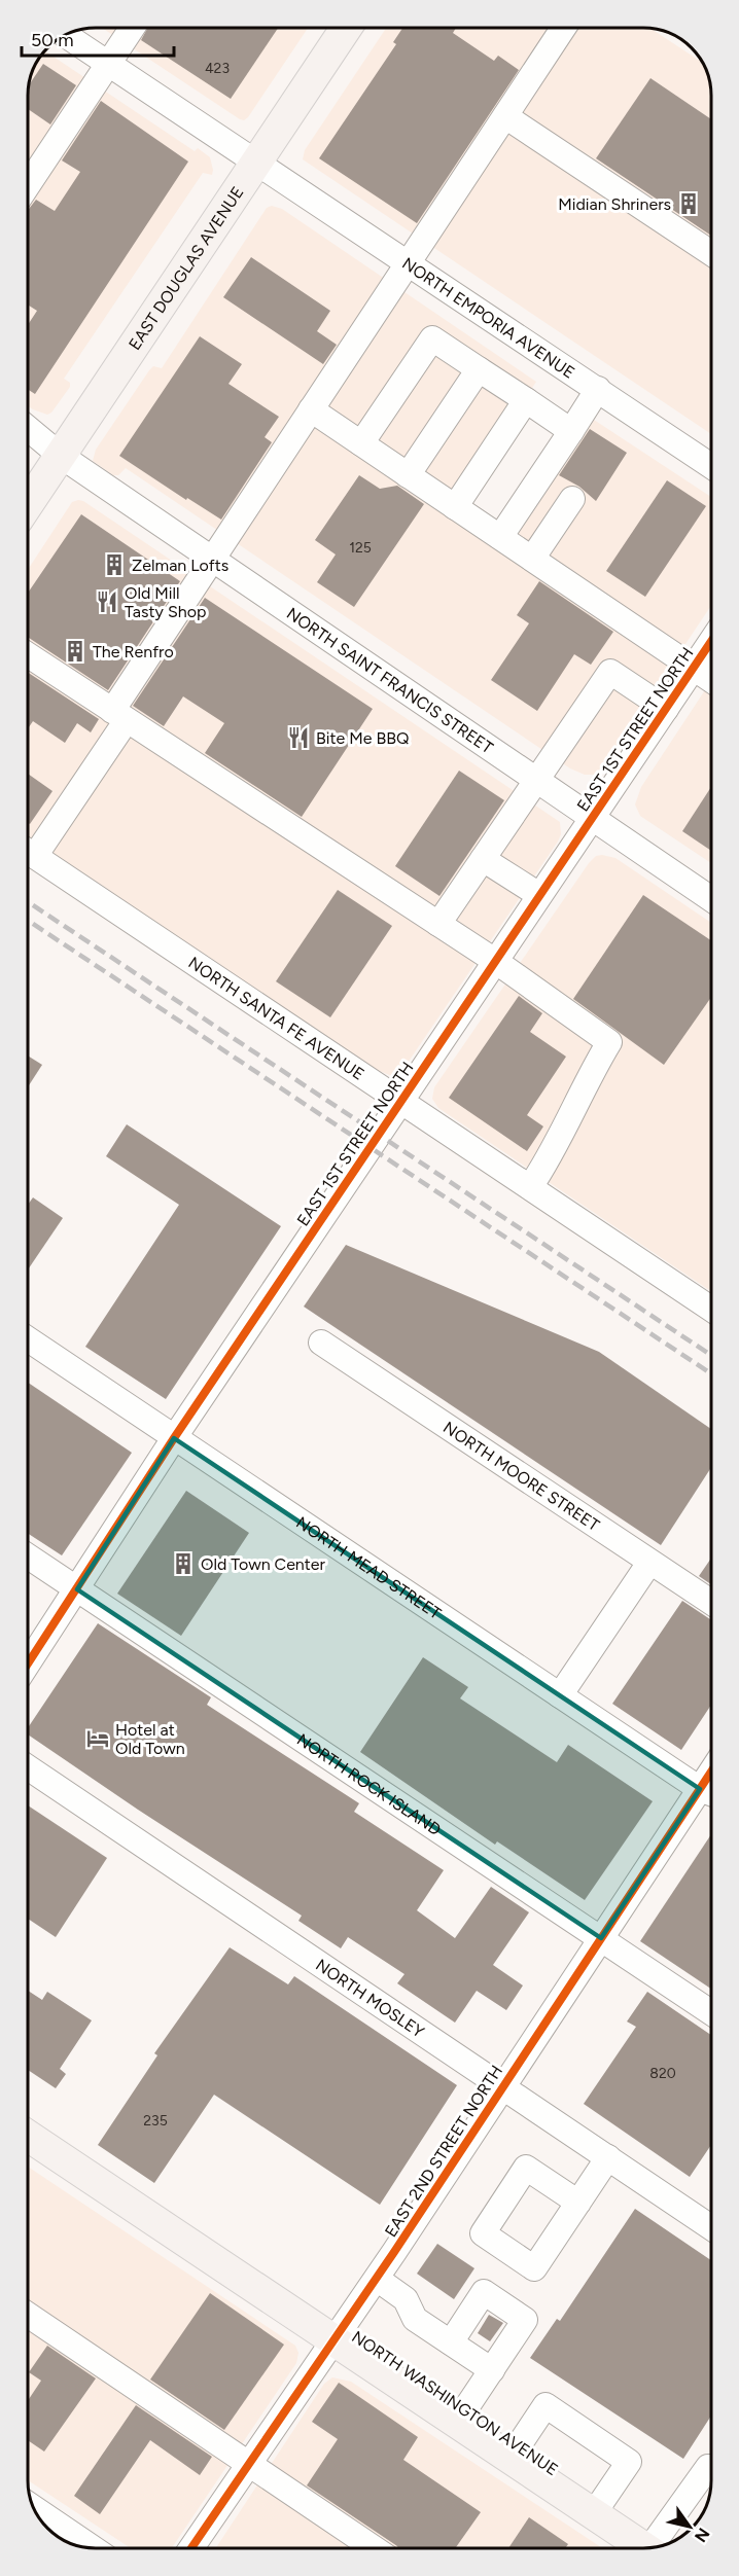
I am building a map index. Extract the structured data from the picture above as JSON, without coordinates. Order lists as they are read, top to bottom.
{
  "streets": {
    "main road": ["EAST DOUGLAS AVENUE", "NORTH WASHINGTON AVENUE"],
    "street": [
      "NORTH EMPORIA AVENUE",
      "NORTH SAINT FRANCIS STREET",
      "EAST 1ST STREET NORTH",
      "NORTH SANTA FE AVENUE",
      "NORTH MOORE STREET",
      "NORTH MEAD STREET",
      "NORTH ROCK ISLAND",
      "NORTH MOSLEY",
      "EAST 2ND STREET NORTH"
    ]
  },
  "crossings": [
    ["EAST DOUGLAS AVENUE", "NORTH EMPORIA AVENUE"],
    ["EAST DOUGLAS AVENUE", "NORTH SAINT FRANCIS STREET"],
    ["NORTH SAINT FRANCIS STREET", "EAST 1ST STREET NORTH"],
    ["EAST 1ST STREET NORTH", "NORTH SANTA FE AVENUE"],
    ["EAST 1ST STREET NORTH", "NORTH MEAD STREET"],
    ["EAST 1ST STREET NORTH", "NORTH ROCK ISLAND"],
    ["NORTH MEAD STREET", "EAST 2ND STREET NORTH"],
    ["NORTH ROCK ISLAND", "EAST 2ND STREET NORTH"],
    ["NORTH MOSLEY", "EAST 2ND STREET NORTH"],
    ["EAST 2ND STREET NORTH", "NORTH WASHINGTON AVENUE"]
  ],
  "places": {
    "building": [
      "Midian Shriners",
      "Zelman Lofts",
      "The Renfro",
      "Old Town Center"
    ],
    "restaurant": ["Old Mill Tasty Shop", "Bite Me BBQ"],
    "hotel": ["Hotel at Old Town"]
  },
  "house_numbers": [
    "423",
    "125",
    "820",
    "235"
  ],
  "scale_bar": "50 m",
  "north": "bottom right"
}
